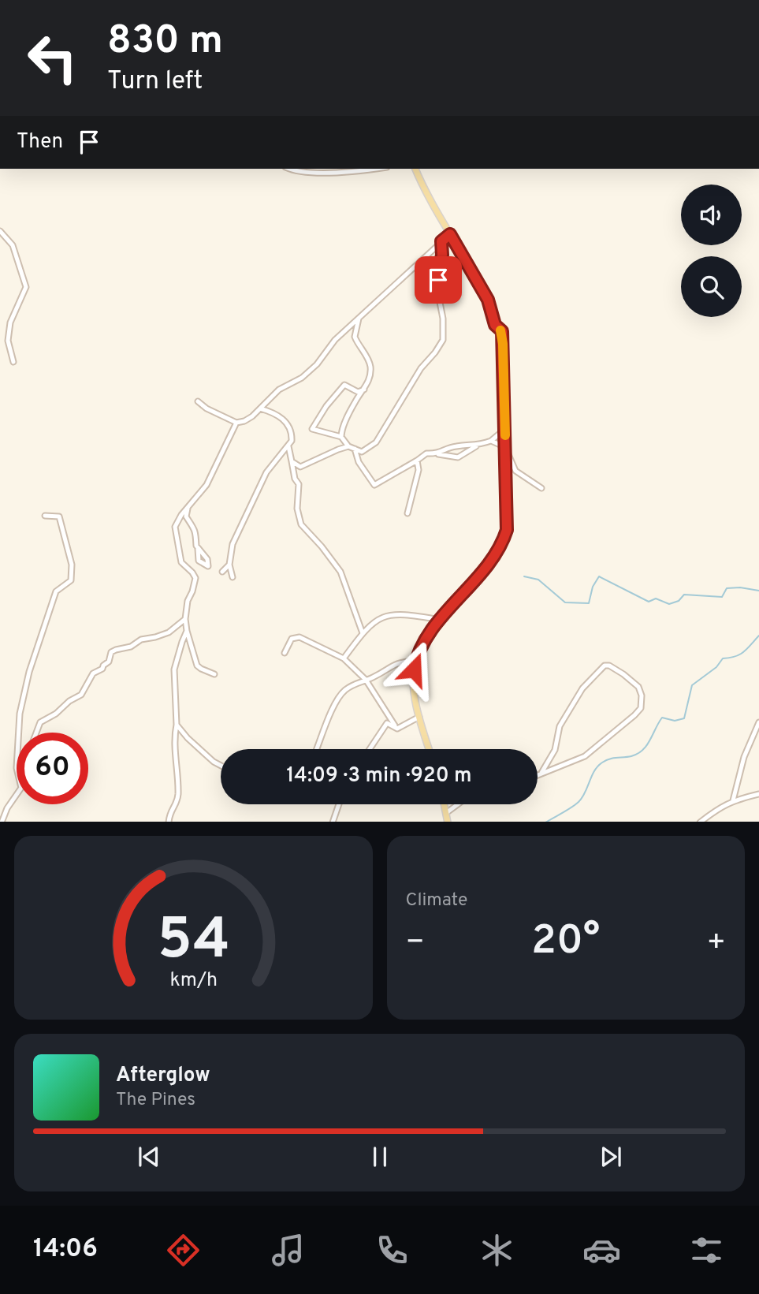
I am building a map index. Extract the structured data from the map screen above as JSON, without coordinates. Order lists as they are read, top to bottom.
{
  "page": {
    "turn": ["830 m", "Turn left"],
    "then": "Then",
    "limit": "60",
    "trip": "14:09 · 3 min · 920 m",
    "tile": "Climate",
    "heat": ["−", "20°", "+"],
    "song": ["Afterglow", "The Pines"],
    "tabs": "14:06",
    "gauge": ["54", "km/h"]
  }
}
